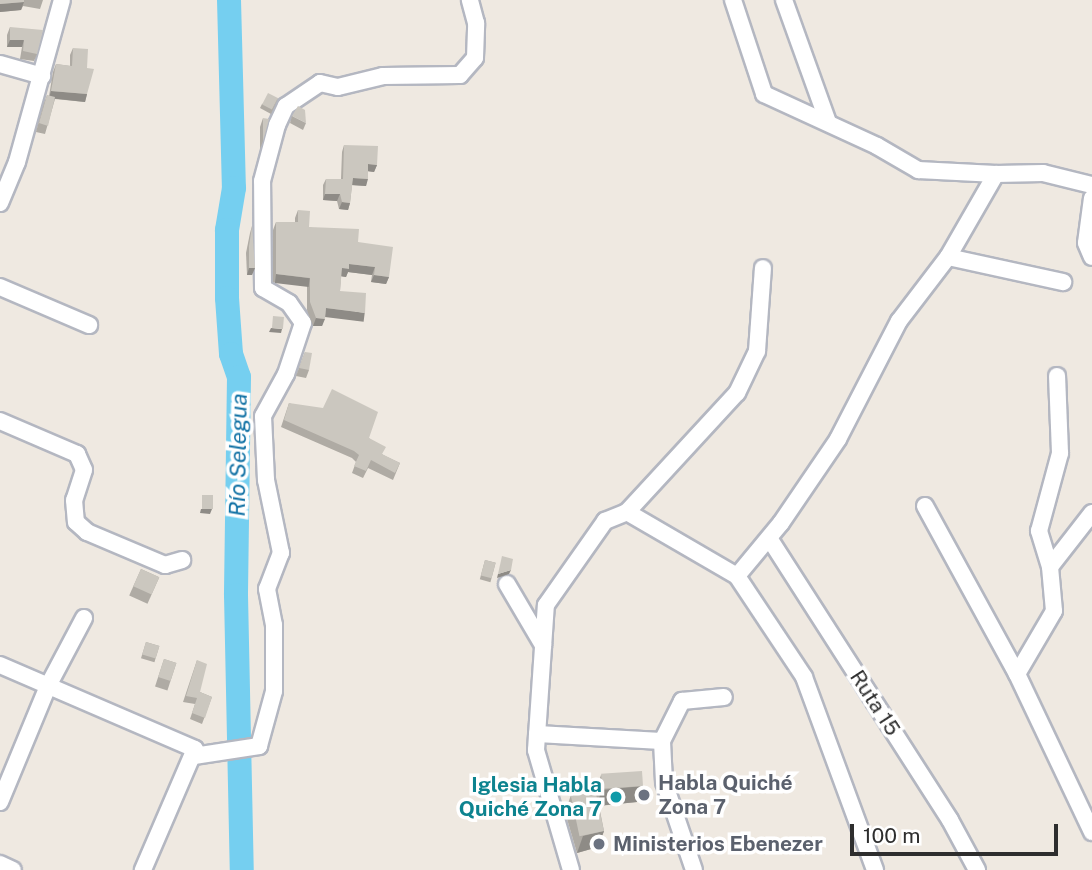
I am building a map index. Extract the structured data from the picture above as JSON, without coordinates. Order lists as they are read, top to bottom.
{
  "streets": {
    "street": ["Ruta 15"]
  },
  "water": ["Río Selegua"],
  "places": ["Habla Quiché Zona 7", "Iglesia Habla Quiché Zona 7", "Ministerios Ebenezer"],
  "scale_bar": "100 m"
}
